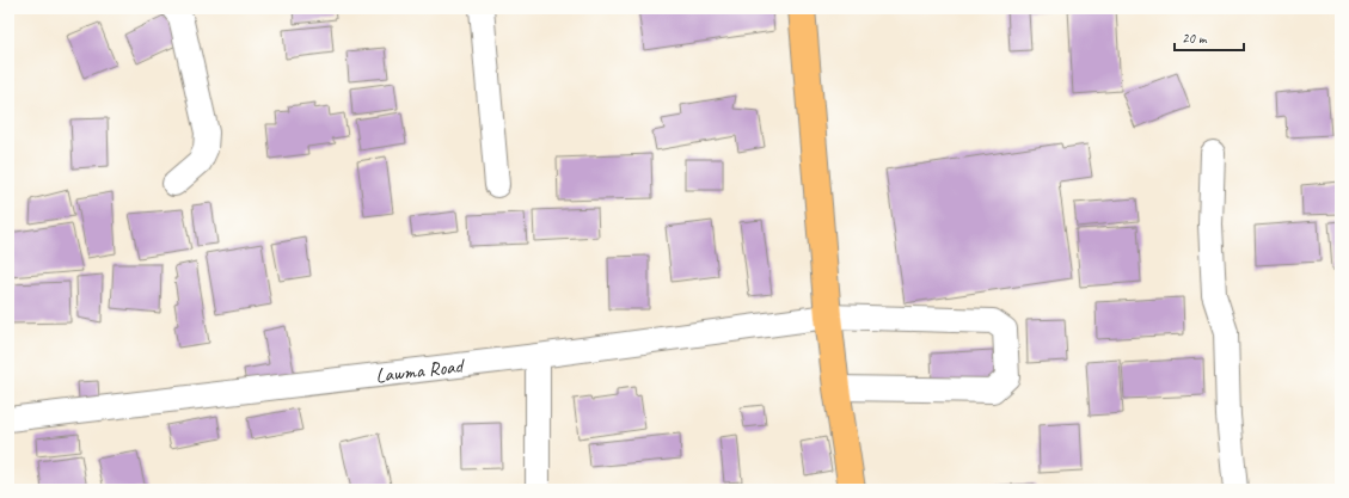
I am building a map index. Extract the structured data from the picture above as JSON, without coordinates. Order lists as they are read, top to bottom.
{
  "streets": {
    "street": ["Lawma Road"]
  },
  "scale_bar": "20 m"
}
